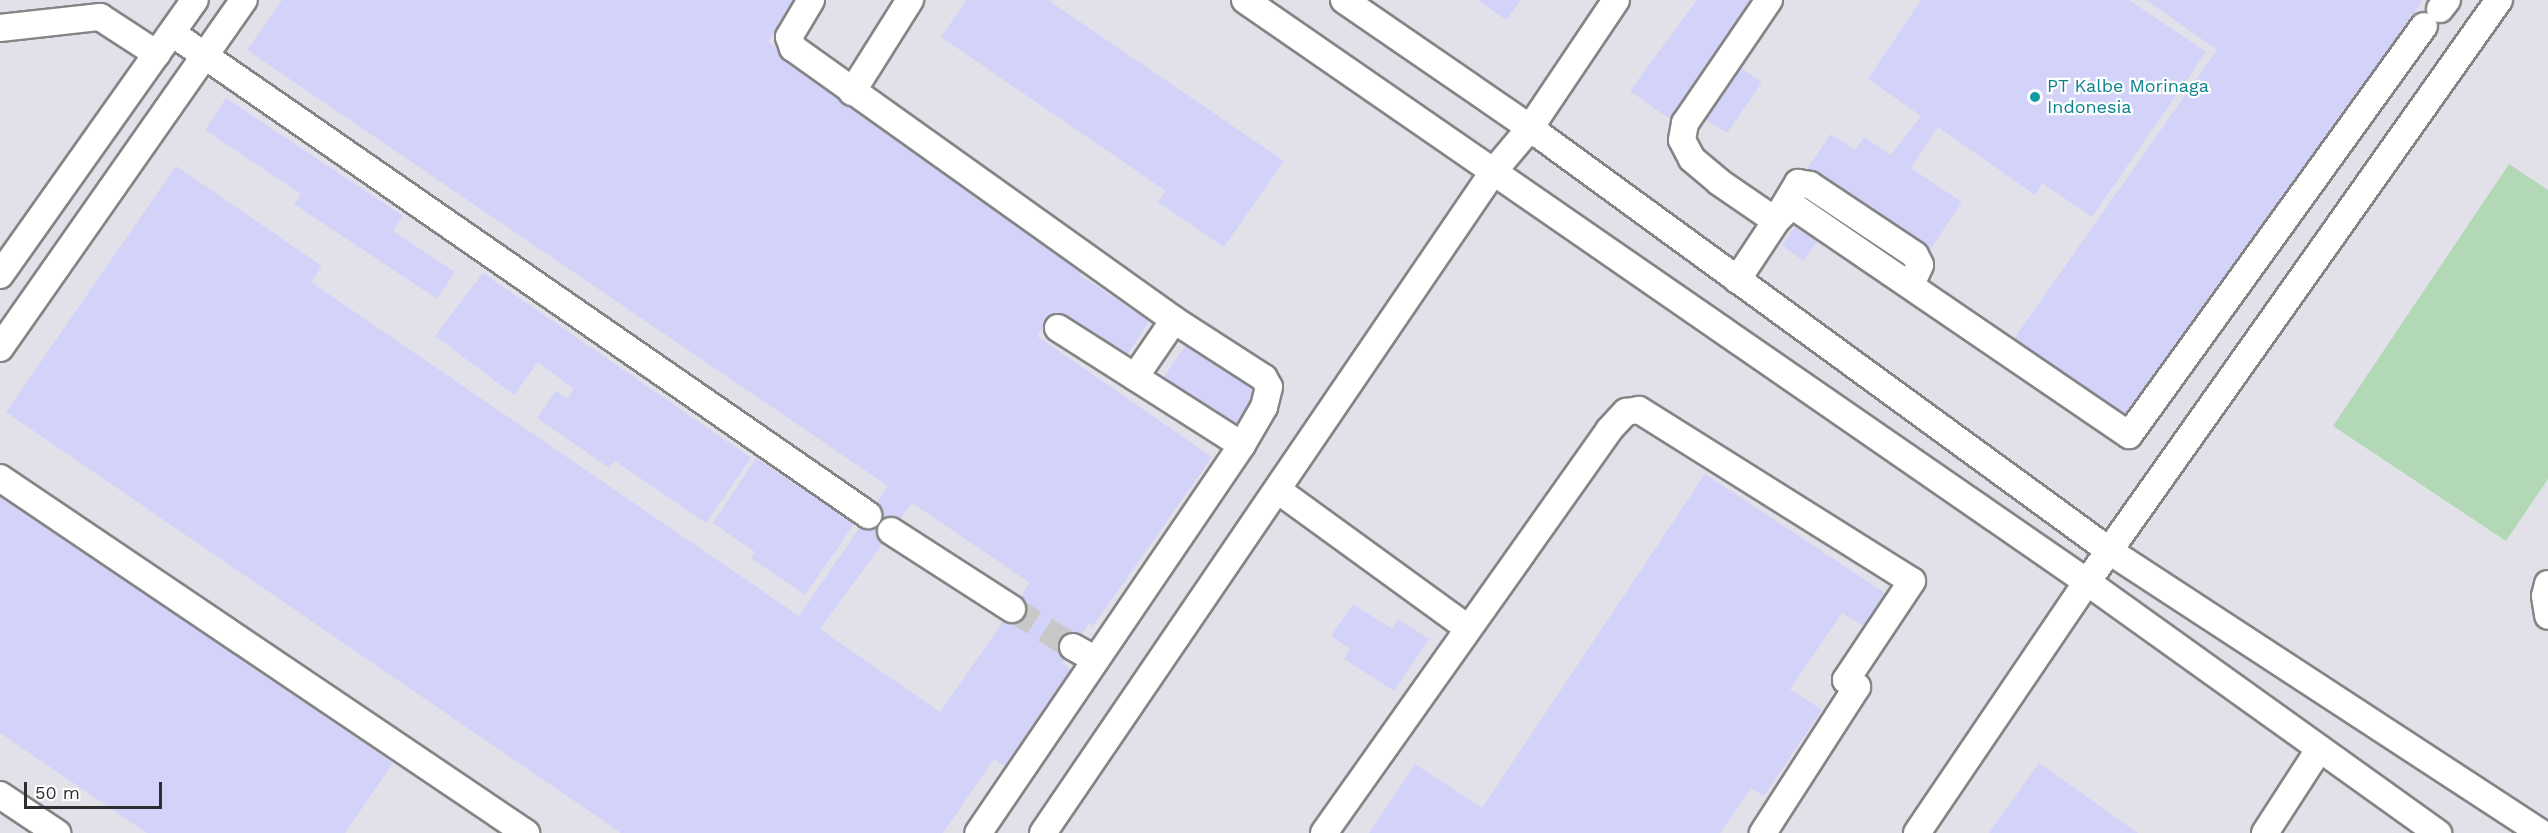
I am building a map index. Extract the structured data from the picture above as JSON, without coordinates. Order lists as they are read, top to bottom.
{
  "places": ["PT Kalbe Morinaga Indonesia"],
  "scale_bar": "50 m"
}
